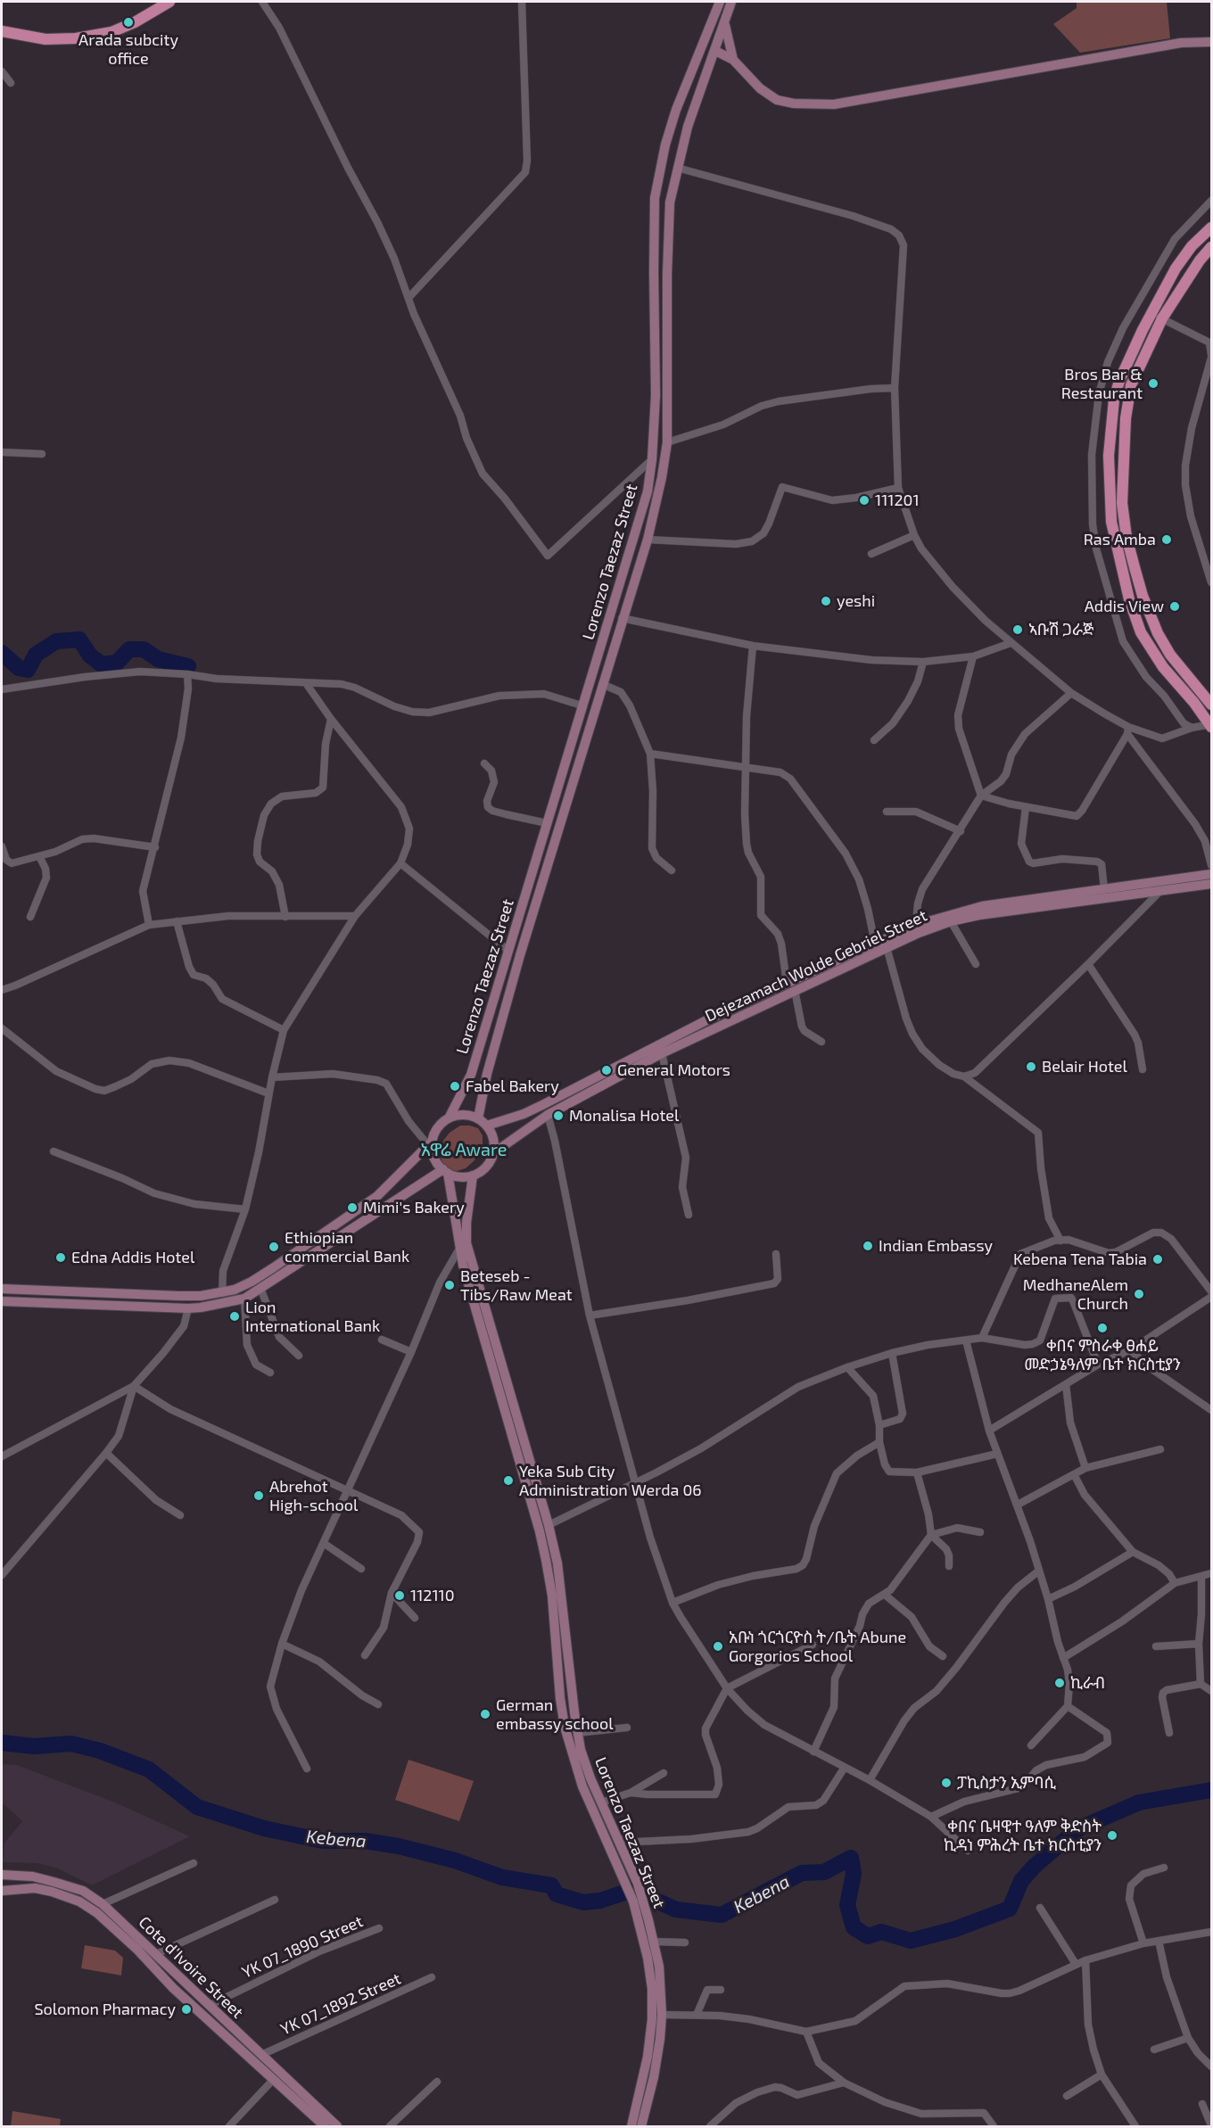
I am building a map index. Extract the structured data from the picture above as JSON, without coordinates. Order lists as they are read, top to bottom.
{
  "streets": {
    "main road": ["Lorenzo Taezaz Street", "Dejezamach Wolde Gebriel Street", "Cote d'Ivoire Street"],
    "street": ["YK 07_1890 Street", "YK 07_1892 Street"]
  },
  "crossings": [
    ["Lorenzo Taezaz Street", "Dejezamach Wolde Gebriel Street"],
    ["YK 07_1890 Street", "Cote d'Ivoire Street"],
    ["Cote d'Ivoire Street", "YK 07_1892 Street"]
  ],
  "districts": ["አዋሬ Aware"],
  "water": ["Kebena"],
  "places": [
    "Arada subcity office",
    "Bros Bar & Restaurant",
    "111201",
    "Ras Amba",
    "yeshi",
    "Addis View",
    "ኣቡሽ ጋራጅ",
    "Belair Hotel",
    "General Motors",
    "Fabel Bakery",
    "Monalisa Hotel",
    "Mimi's Bakery",
    "Indian Embassy",
    "Ethiopian commercial Bank",
    "Edna Addis Hotel",
    "Kebena Tena Tabia",
    "Beteseb - Tibs/Raw Meat",
    "MedhaneAlem Church",
    "Lion International Bank",
    "ቀበና ምስራቀ ፀሐይ መድኃኔዓለም ቤተ ክርስቲያን",
    "Yeka Sub City Administration Werda 06",
    "Abrehot High-school",
    "112110",
    "አቡነ ጎርጎርዮስ ት/ቤት Abune Gorgorios School",
    "ኪራብ",
    "German embassy school",
    "ፓኪስታን ኢምባሲ",
    "ቀበና ቤዛዊተ ዓለም ቅድስት ኪዳነ ምሕረት ቤተ ክርስቲያን",
    "Solomon Pharmacy"
  ]
}
